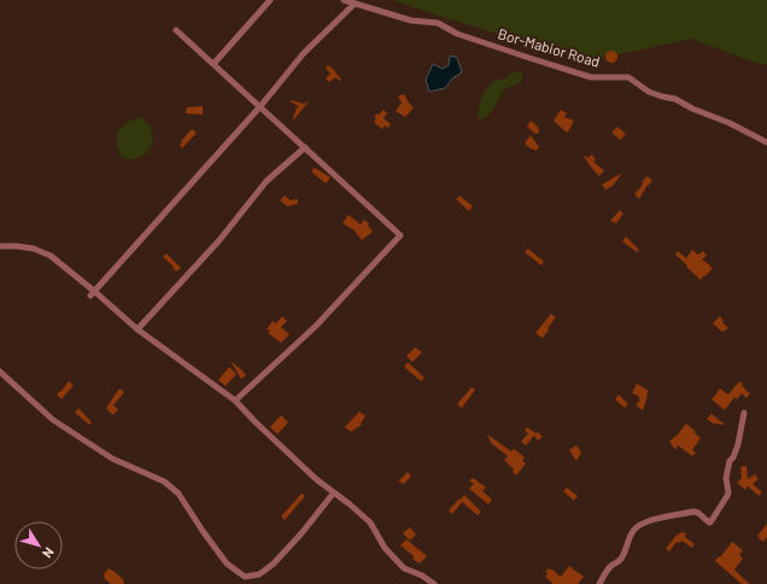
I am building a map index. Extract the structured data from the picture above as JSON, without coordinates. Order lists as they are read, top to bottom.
{
  "streets": {
    "street": ["Bor-Mabior Road"]
  },
  "north": "bottom right"
}
